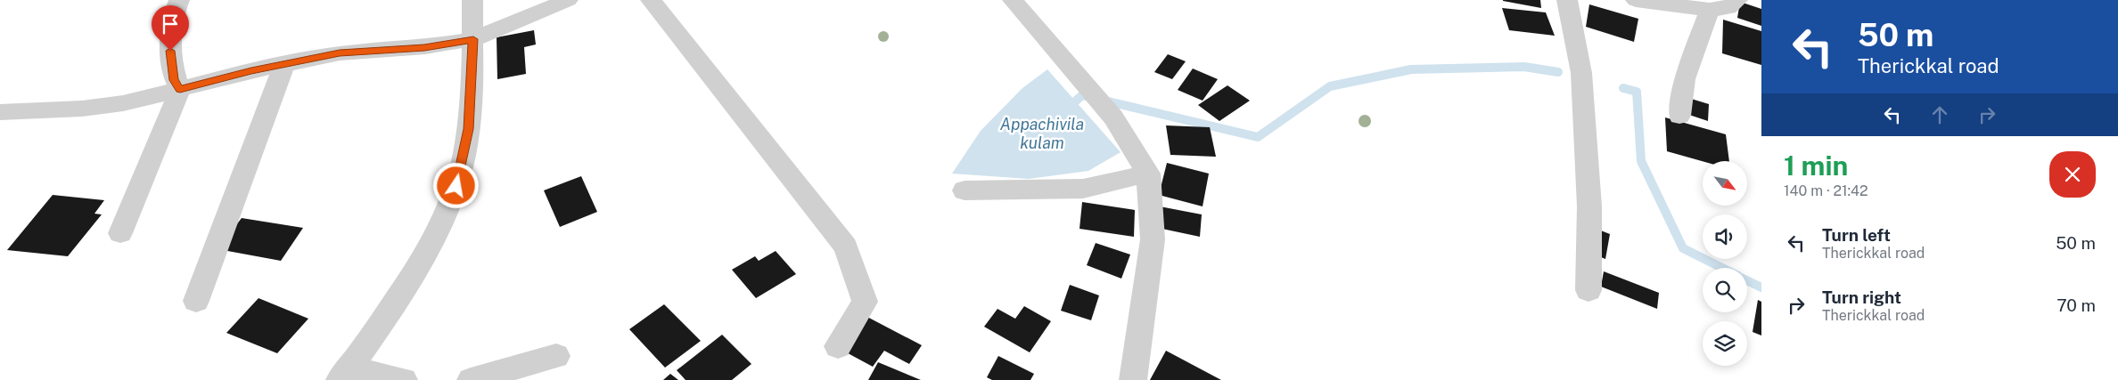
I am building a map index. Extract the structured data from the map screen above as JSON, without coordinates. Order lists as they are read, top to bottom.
{
  "water": ["Appachivila kulam"],
  "north": "bottom right",
  "page": {
    "turn": ["50 m", "Therickkal road"],
    "heading": ["1 min", "140 m · 21:42"],
    "list": [
      {
        "name": "Turn left",
        "note": "Therickkal road",
        "value": "50 m"
      },
      {
        "name": "Turn right",
        "note": "Therickkal road",
        "value": "70 m"
      }
    ]
  }
}
